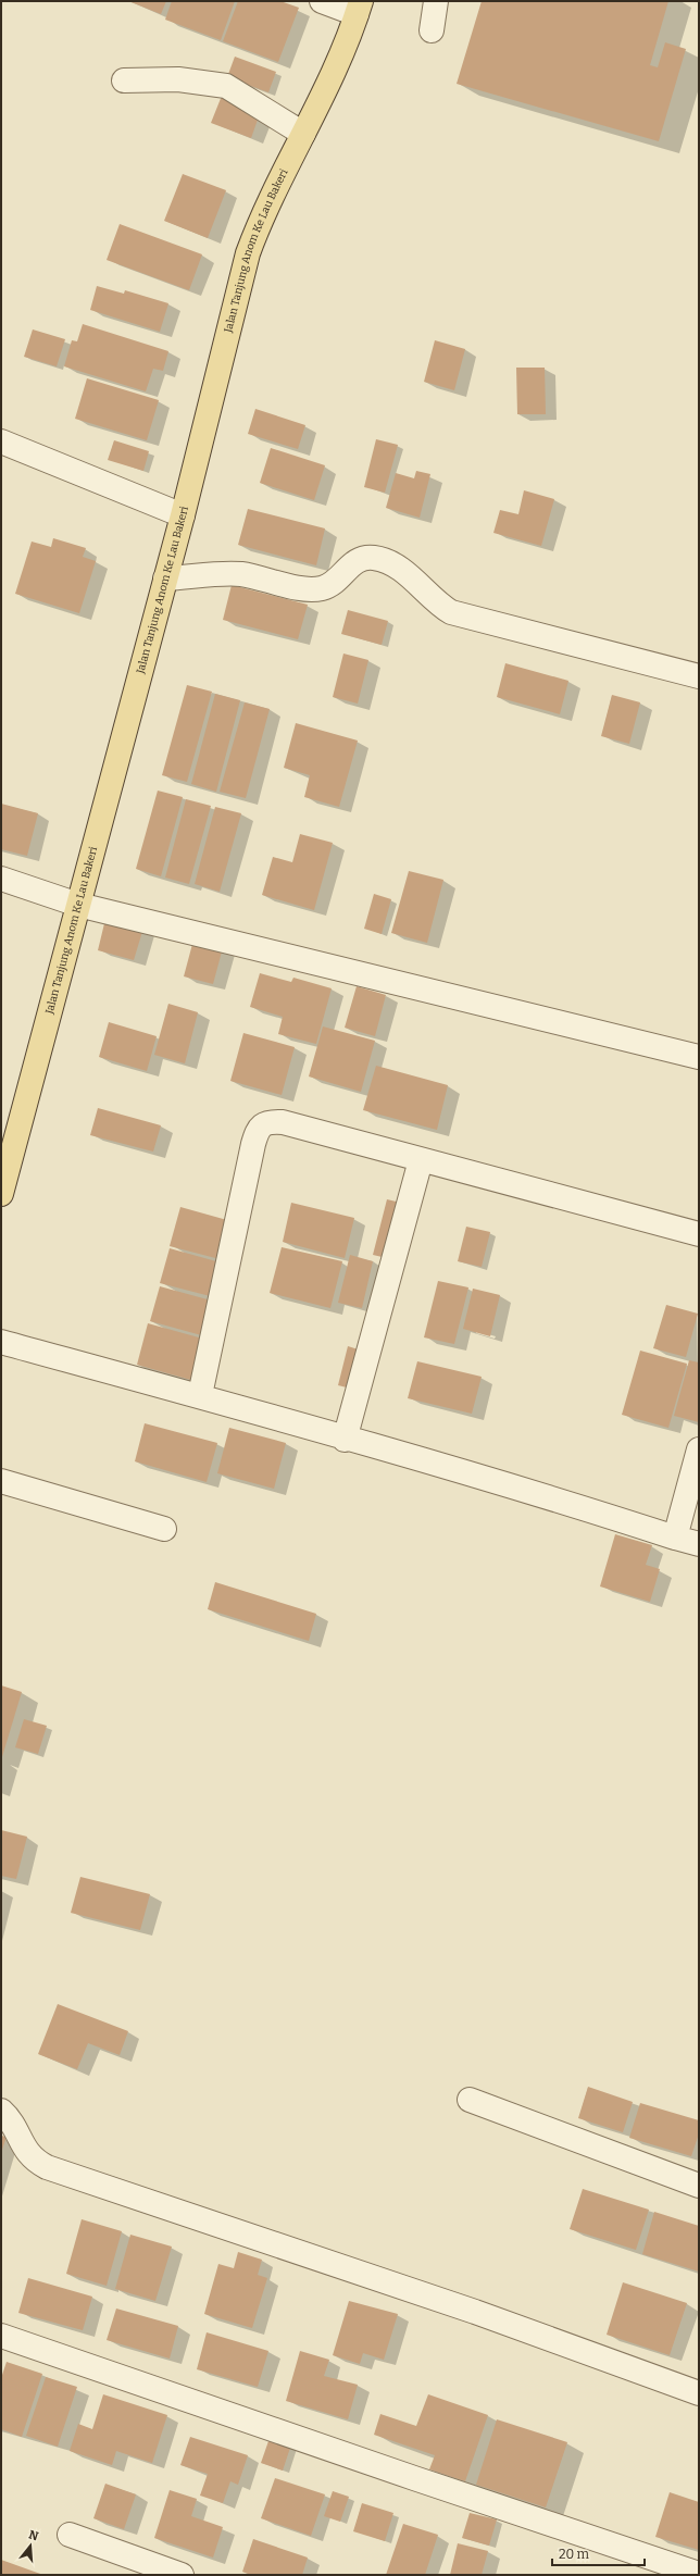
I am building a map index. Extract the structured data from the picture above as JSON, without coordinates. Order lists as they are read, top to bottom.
{
  "streets": {
    "main road": ["Jalan Tanjung Anom Ke Lau Bakeri"]
  },
  "scale_bar": "20 m",
  "north": "top"
}
